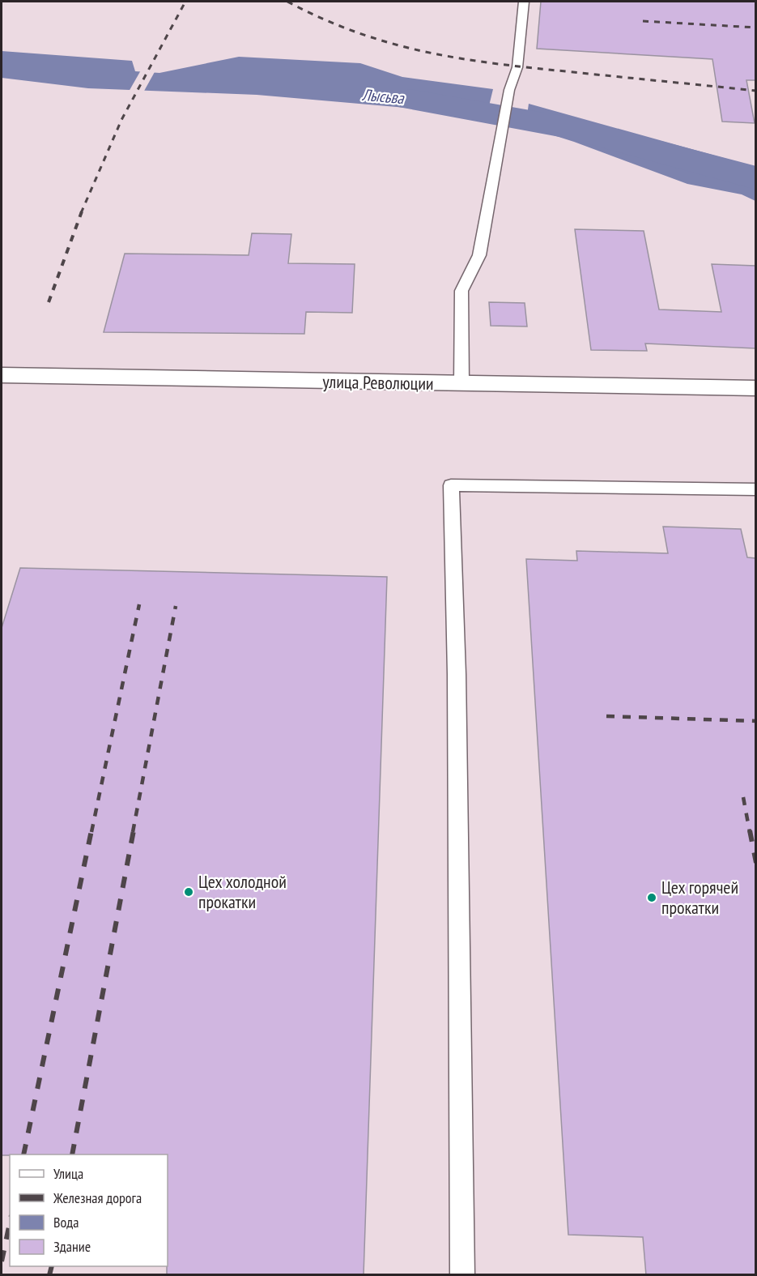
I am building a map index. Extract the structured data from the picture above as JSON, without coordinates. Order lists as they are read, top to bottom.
{
  "streets": {
    "street": ["улица Революции"]
  },
  "water": ["Лысьва"],
  "places": ["Цех холодной прокатки", "Цех горячей прокатки"],
  "legend": [
    "Улица",
    "Железная дорога",
    "Вода",
    "Здание"
  ]
}
